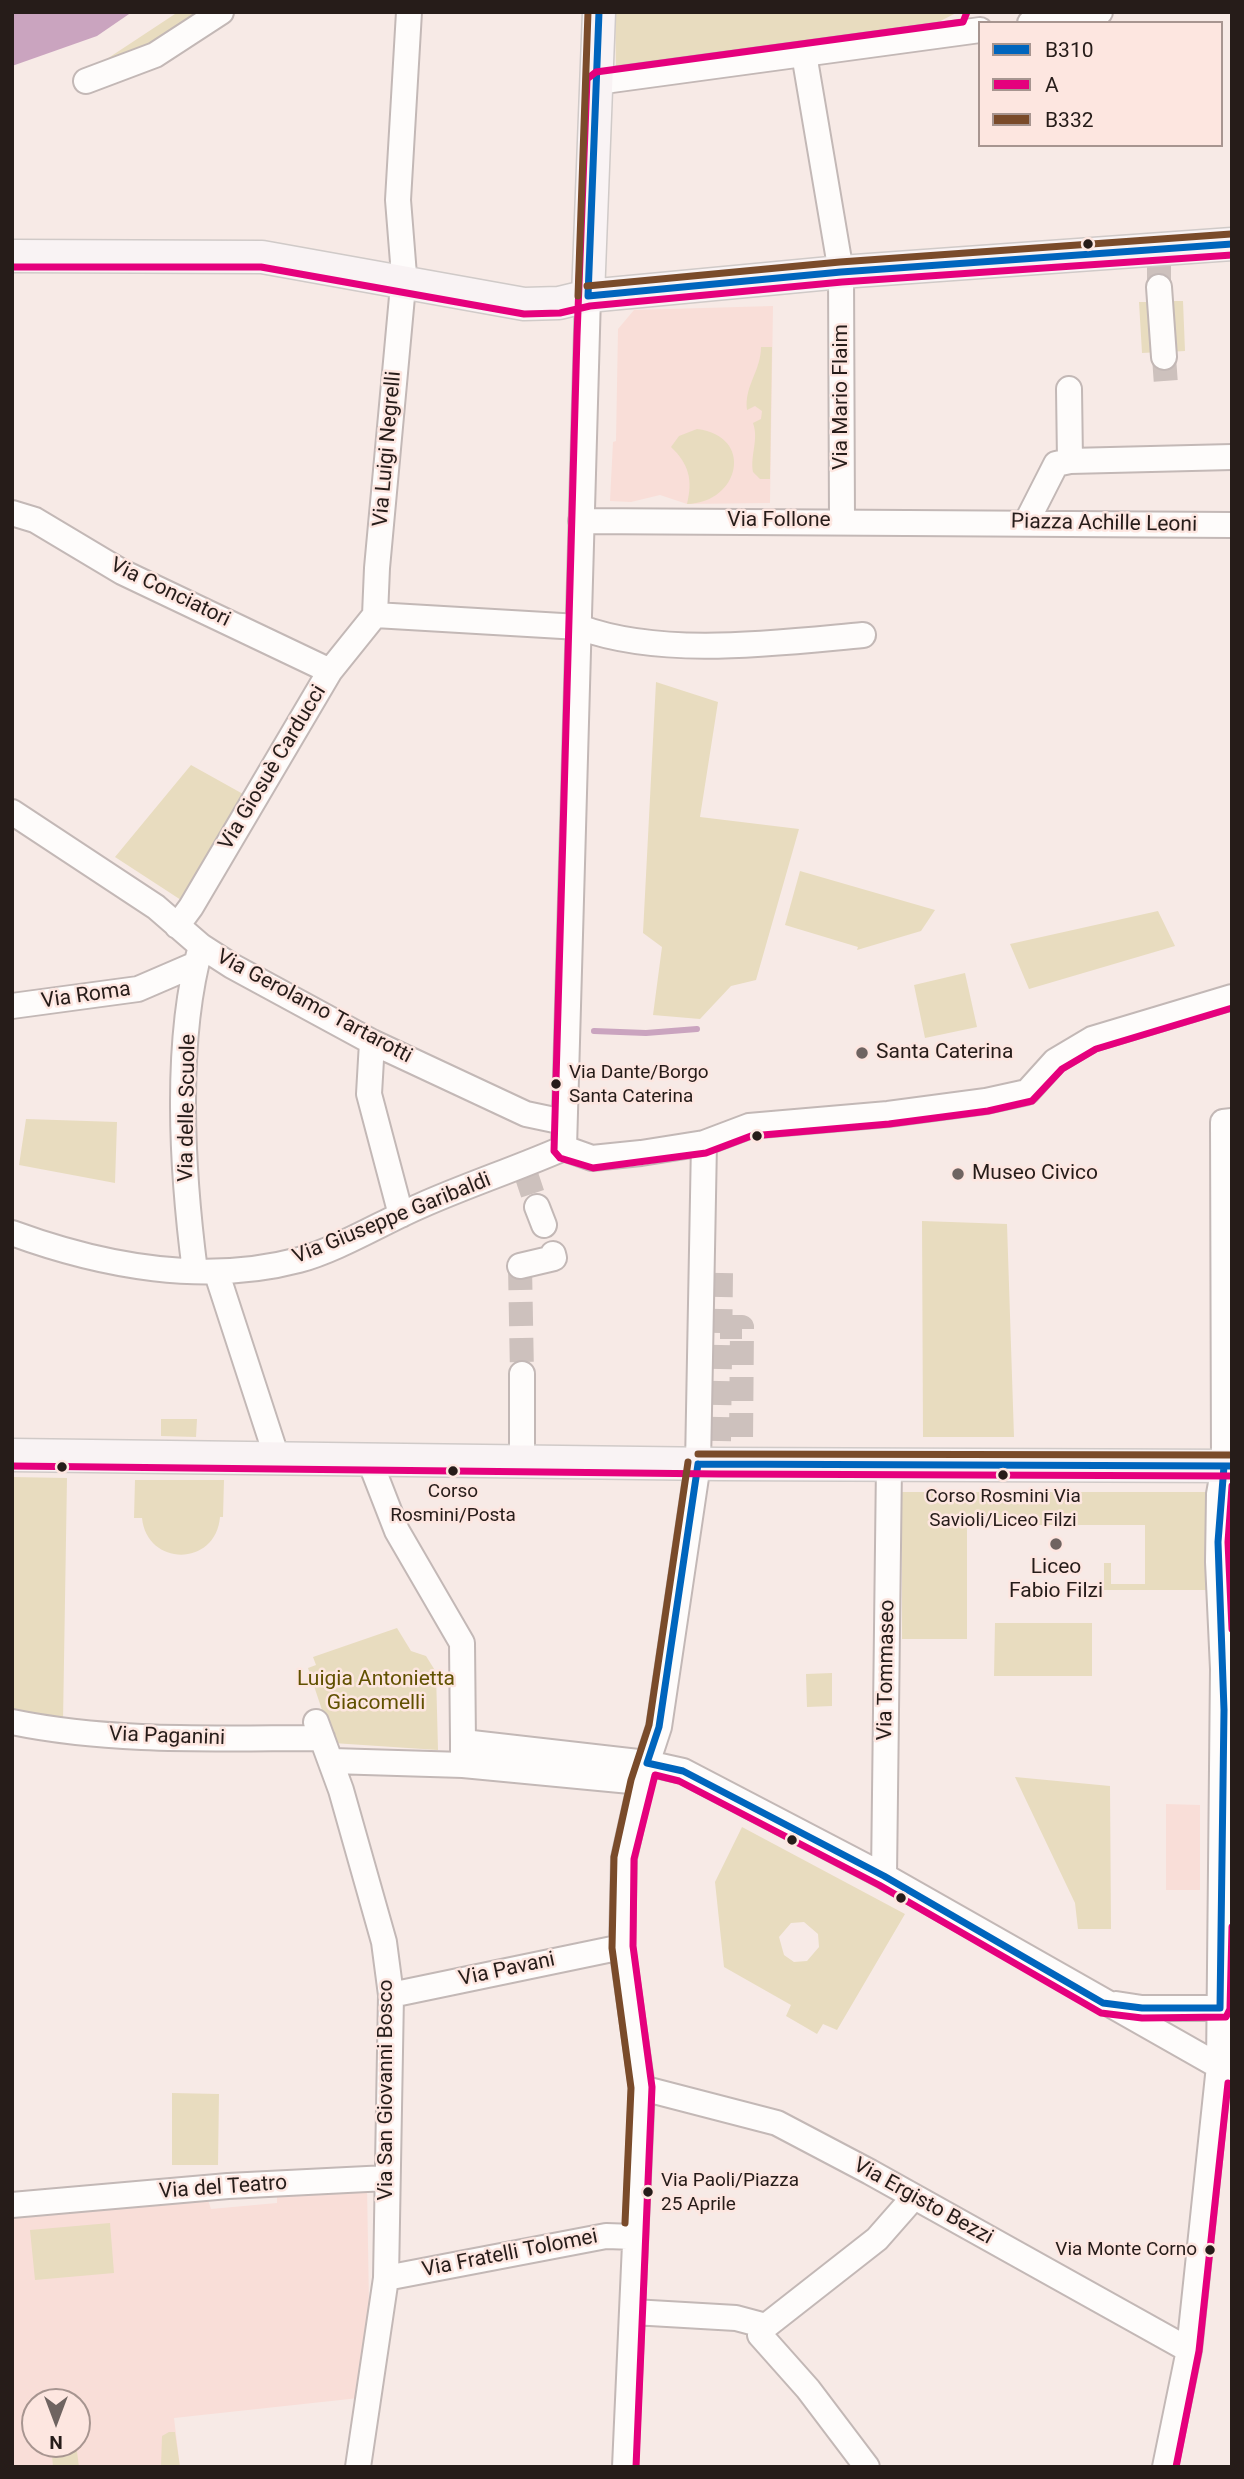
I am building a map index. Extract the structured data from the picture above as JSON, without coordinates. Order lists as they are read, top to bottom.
{
  "streets": {
    "street": [
      "Via Mario Flaim",
      "Via Luigi Negrelli",
      "Via Follone",
      "Piazza Achille Leoni",
      "Via Conciatori",
      "Via Giosuè Carducci",
      "Via Roma",
      "Via Gerolamo Tartarotti",
      "Via delle Scuole",
      "Via Giuseppe Garibaldi",
      "Via Tommaseo",
      "Via Paganini",
      "Via Pavani",
      "Via San Giovanni Bosco",
      "Via del Teatro",
      "Via Ergisto Bezzi",
      "Via Fratelli Tolomei"
    ]
  },
  "crossings": [
    ["Via Mario Flaim", "Via Follone"],
    ["Via Luigi Negrelli", "Via Giosuè Carducci"],
    ["Via Follone", "Piazza Achille Leoni"],
    ["Via Conciatori", "Via Giosuè Carducci"],
    ["Via Giosuè Carducci", "Via Gerolamo Tartarotti"],
    ["Via Roma", "Via Gerolamo Tartarotti"],
    ["Via Roma", "Via delle Scuole"],
    ["Via Gerolamo Tartarotti", "Via delle Scuole"],
    ["Via delle Scuole", "Via Giuseppe Garibaldi"],
    ["Via Paganini", "Via San Giovanni Bosco"],
    ["Via Pavani", "Via San Giovanni Bosco"],
    ["Via San Giovanni Bosco", "Via del Teatro"],
    ["Via San Giovanni Bosco", "Via Fratelli Tolomei"]
  ],
  "parks": ["Luigia Antonietta Giacomelli"],
  "places": [
    "Santa Caterina",
    "Via Dante/Borgo Santa Caterina",
    "Museo Civico",
    "Corso Rosmini/Posta",
    "Corso Rosmini Via Savioli/Liceo Filzi",
    "Liceo Fabio Filzi",
    "Via Paoli/Piazza 25 Aprile",
    "Via Monte Corno"
  ],
  "lines": ["transit line B310", "transit line A", "transit line B332"],
  "legend": ["B310", "A", "B332"],
  "north": "bottom"
}
